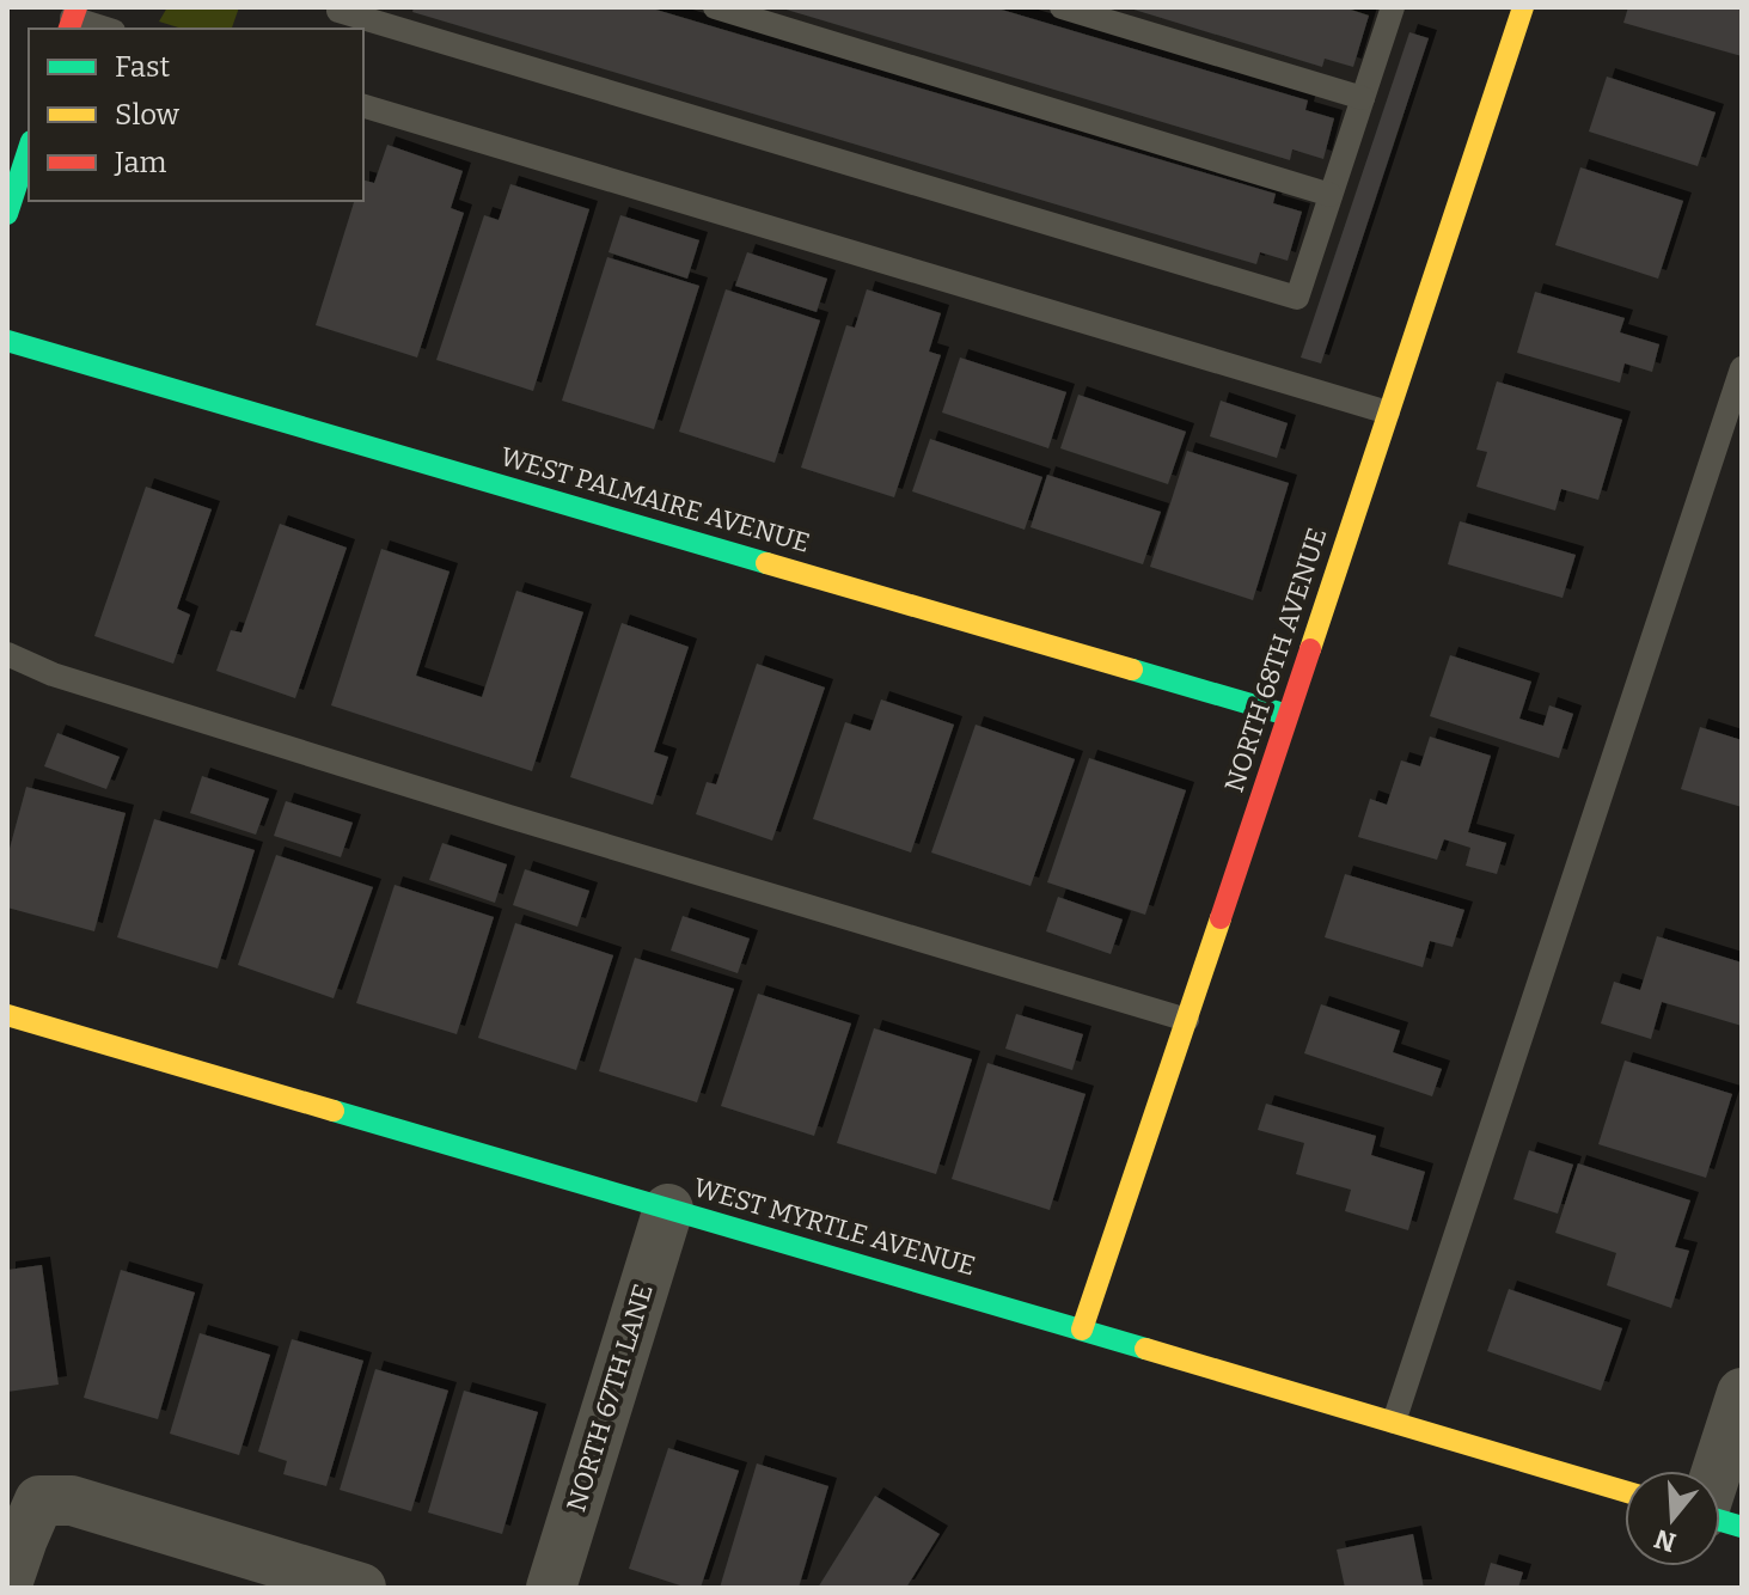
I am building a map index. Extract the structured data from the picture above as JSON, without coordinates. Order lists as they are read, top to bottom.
{
  "streets": {
    "street": [
      "WEST PALMAIRE AVENUE",
      "NORTH 68TH AVENUE",
      "WEST MYRTLE AVENUE",
      "NORTH 67TH LANE"
    ]
  },
  "crossings": [
    ["WEST PALMAIRE AVENUE", "NORTH 68TH AVENUE"],
    ["NORTH 68TH AVENUE", "WEST MYRTLE AVENUE"],
    ["WEST MYRTLE AVENUE", "NORTH 67TH LANE"]
  ],
  "legend": ["Fast", "Slow", "Jam"],
  "north": "bottom"
}
